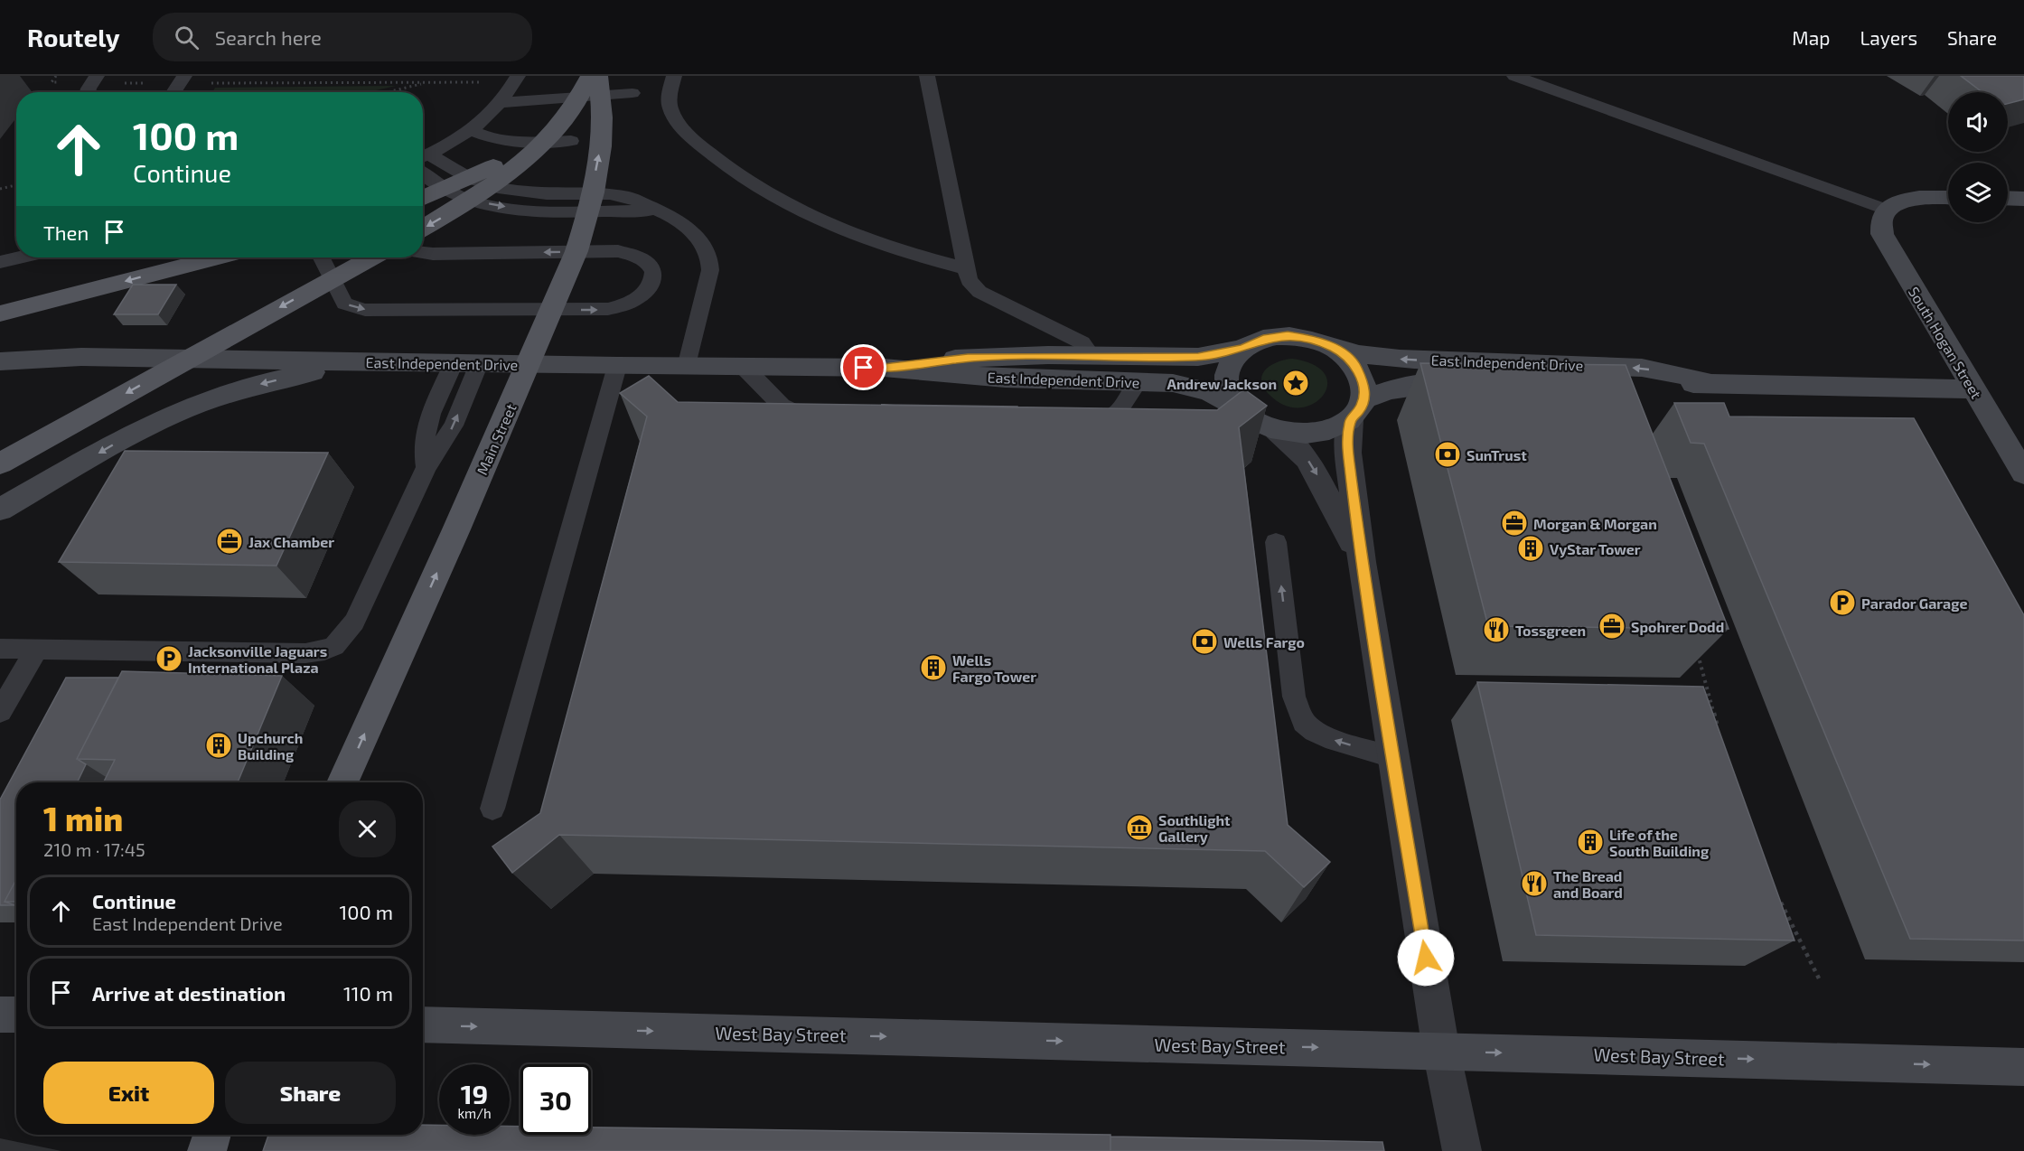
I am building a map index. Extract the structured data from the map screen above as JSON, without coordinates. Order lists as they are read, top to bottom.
{
  "streets": {
    "main road": ["Main Street"],
    "street": ["South Hogan Street", "East Independent Drive", "West Bay Street"]
  },
  "crossings": [
    ["South Hogan Street", "East Independent Drive"]
  ],
  "one_way": ["Main Street", "West Bay Street"],
  "places": {
    "place": ["Andrew Jackson"],
    "bank": ["SunTrust", "Wells Fargo"],
    "office": ["Morgan & Morgan", "Jax Chamber", "Spohrer Dodd"],
    "building": [
      "VyStar Tower",
      "Wells Fargo Tower",
      "Upchurch Building",
      "Life of the South Building"
    ],
    "parking": ["Parador Garage", "Jacksonville Jaguars International Plaza"],
    "restaurant": ["Tossgreen", "The Bread and Board"],
    "museum": ["Southlight Gallery"]
  },
  "page": {
    "header": "Routely",
    "search": "Search here",
    "nav": ["Map", "Layers", "Share"],
    "turn": ["100 m", "Continue"],
    "then": "Then",
    "heading": ["1 min", "210 m · 17:45"],
    "list": [
      {
        "name": "Continue",
        "note": "East Independent Drive",
        "value": "100 m"
      },
      {
        "name": "Arrive at destination",
        "value": "110 m"
      }
    ],
    "buttons": ["Exit", "Share"],
    "speed": "19 km/h",
    "limit": "30"
  }
}
